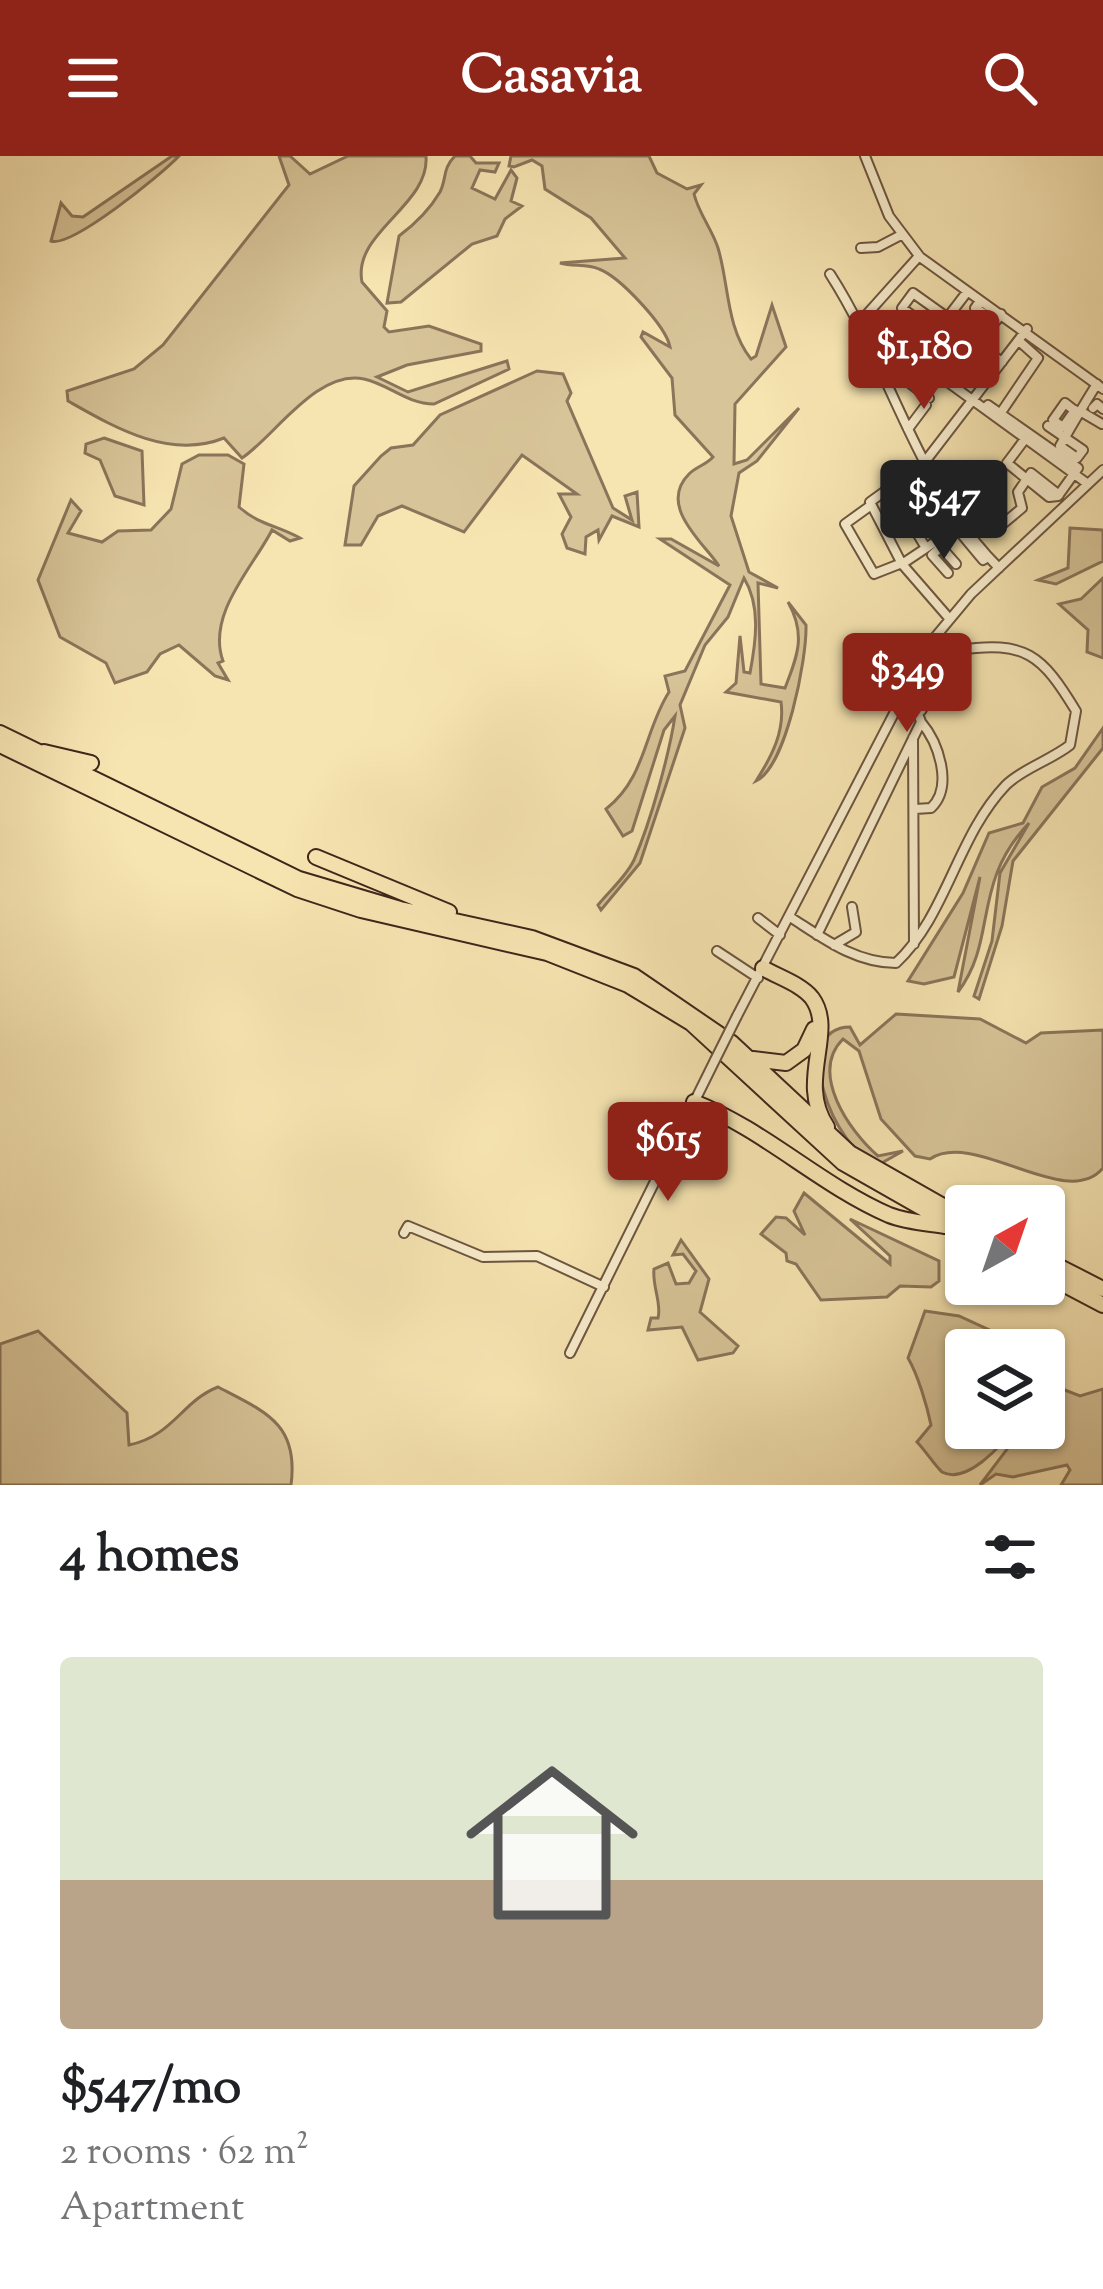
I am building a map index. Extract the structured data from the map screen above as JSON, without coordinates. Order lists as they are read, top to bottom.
{
  "north": "top right",
  "page": {
    "header": "Casavia",
    "price": [
      "$1,180",
      "$547",
      "$349",
      "$615"
    ],
    "heading": "4 homes",
    "list": [
      {
        "name": "$547/mo",
        "note": "2 rooms · 62 m² · Apartment"
      }
    ]
  }
}
